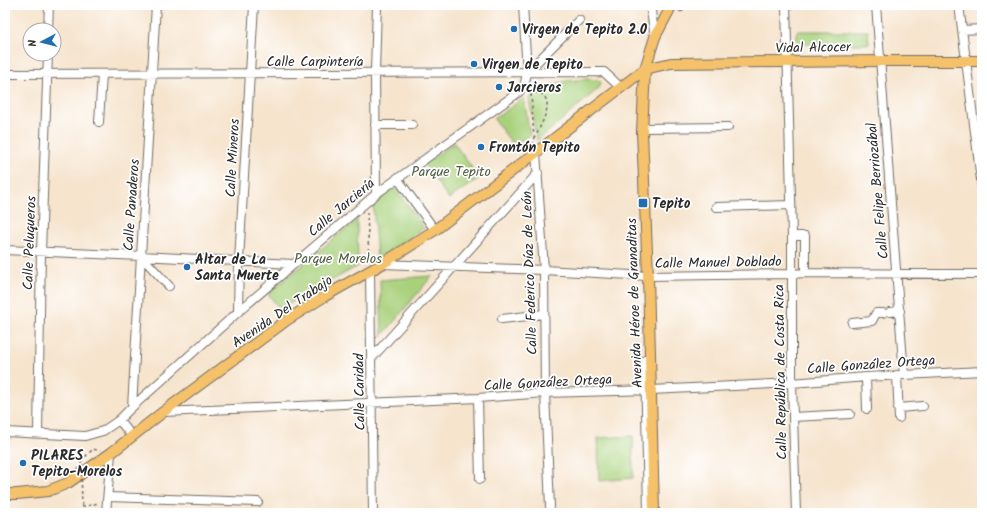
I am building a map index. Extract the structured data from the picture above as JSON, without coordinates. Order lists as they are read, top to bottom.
{
  "streets": {
    "main road": ["Vidal Alcocer", "Avenida Héroe de Granaditas", "Avenida Del Trabajo"],
    "street": [
      "Calle Carpintería",
      "Calle Mineros",
      "Calle Felipe Berriozábal",
      "Calle Panaderos",
      "Calle Jarciería",
      "Calle Peluqueros",
      "Calle Manuel Doblado",
      "Calle Federico Díaz de León",
      "Calle González Ortega",
      "Calle República de Costa Rica",
      "Calle Caridad"
    ]
  },
  "crossings": [
    ["Vidal Alcocer", "Calle Felipe Berriozábal"],
    ["Vidal Alcocer", "Avenida Héroe de Granaditas"],
    ["Vidal Alcocer", "Avenida Del Trabajo"],
    ["Vidal Alcocer", "Calle República de Costa Rica"],
    ["Calle Carpintería", "Calle Mineros"],
    ["Calle Carpintería", "Calle Panaderos"],
    ["Calle Carpintería", "Calle Peluqueros"],
    ["Calle Carpintería", "Avenida Del Trabajo"],
    ["Calle Mineros", "Calle Jarciería"],
    ["Calle Felipe Berriozábal", "Calle Manuel Doblado"],
    ["Calle Felipe Berriozábal", "Calle González Ortega"],
    ["Calle Panaderos", "Calle Jarciería"],
    ["Calle Jarciería", "Calle Peluqueros"],
    ["Calle Manuel Doblado", "Calle Federico Díaz de León"],
    ["Calle Manuel Doblado", "Avenida Héroe de Granaditas"],
    ["Calle Manuel Doblado", "Avenida Del Trabajo"],
    ["Calle Manuel Doblado", "Calle República de Costa Rica"],
    ["Calle Federico Díaz de León", "Avenida Del Trabajo"],
    ["Calle Federico Díaz de León", "Calle González Ortega"],
    ["Avenida Héroe de Granaditas", "Avenida Del Trabajo"],
    ["Avenida Héroe de Granaditas", "Calle González Ortega"],
    ["Avenida Del Trabajo", "Calle González Ortega"],
    ["Avenida Del Trabajo", "Calle Caridad"],
    ["Calle González Ortega", "Calle República de Costa Rica"],
    ["Calle González Ortega", "Calle Caridad"]
  ],
  "parks": ["Parque Tepito", "Parque Morelos"],
  "places": {
    "other": [
      "Virgen de Tepito 2.0",
      "Virgen de Tepito",
      "Jarcieros",
      "Frontón Tepito",
      "Altar de La Santa Muerte",
      "PILARES Tepito-Morelos"
    ],
    "transit": ["Tepito"]
  },
  "north": "left"
}
